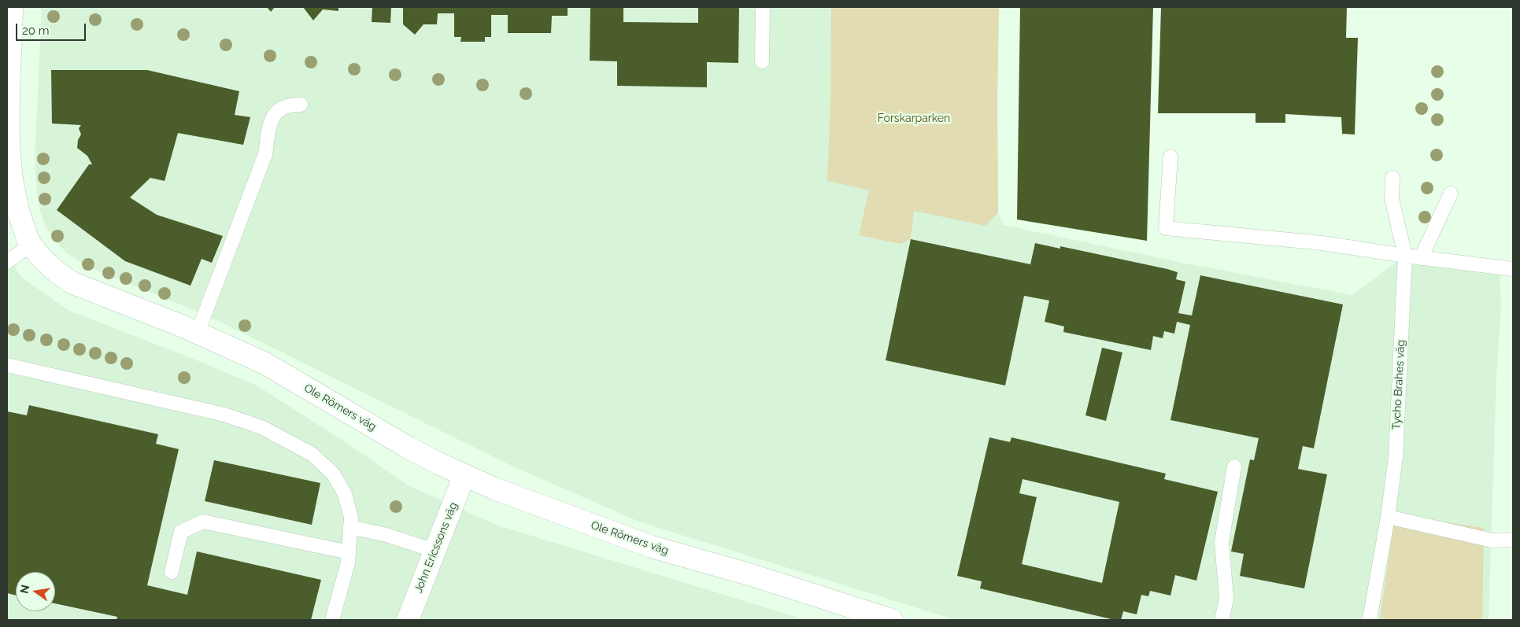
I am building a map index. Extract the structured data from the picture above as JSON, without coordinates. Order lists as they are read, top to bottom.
{
  "streets": {
    "street": ["Ole Römers väg", "John Ericssons väg"],
    "lane": ["Tycho Brahes väg"]
  },
  "crossings": [
    ["Ole Römers väg", "John Ericssons väg"]
  ],
  "parks": ["Forskarparken"],
  "scale_bar": "20 m",
  "north": "left"
}
